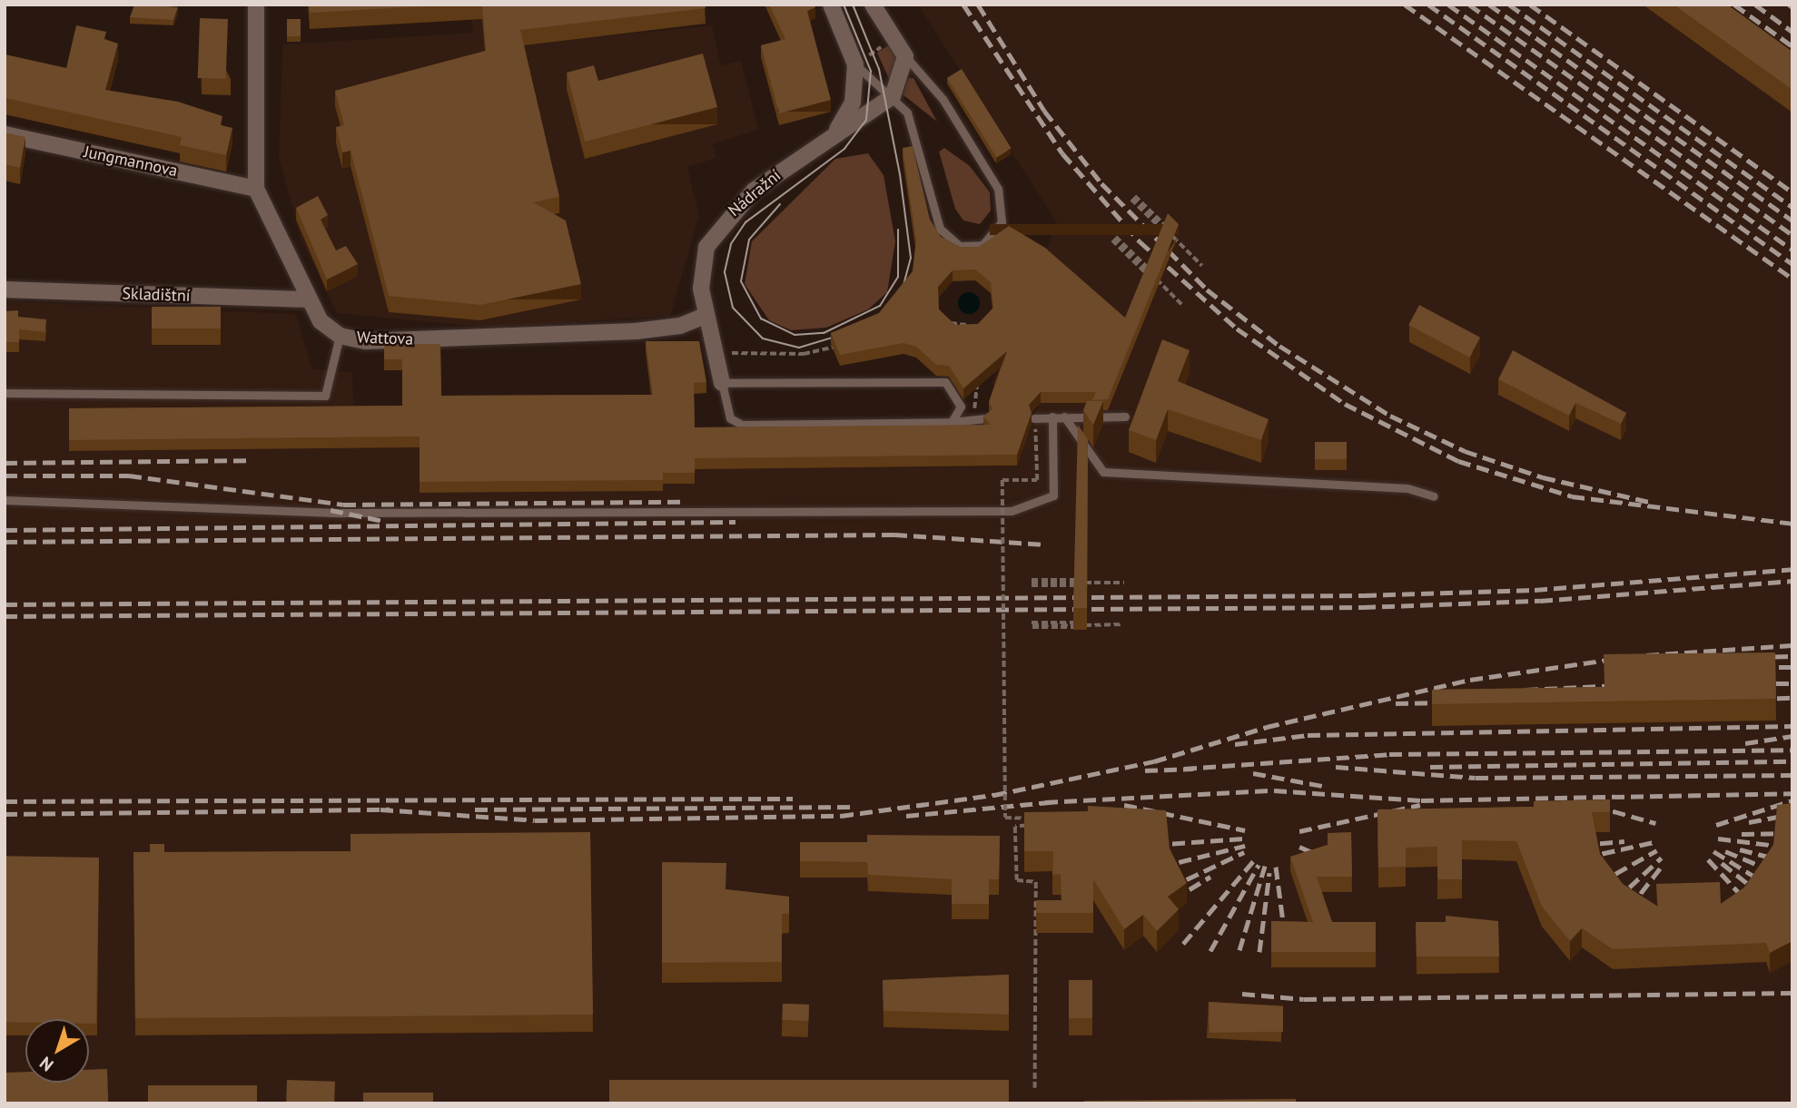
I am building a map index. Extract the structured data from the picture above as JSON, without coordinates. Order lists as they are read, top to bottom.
{
  "streets": {
    "street": [
      "Jungmannova",
      "Nádražní",
      "Skladištní",
      "Wattova"
    ]
  },
  "crossings": [
    ["Jungmannova", "Wattova"],
    ["Nádražní", "Wattova"],
    ["Skladištní", "Wattova"]
  ],
  "north": "bottom left"
}
